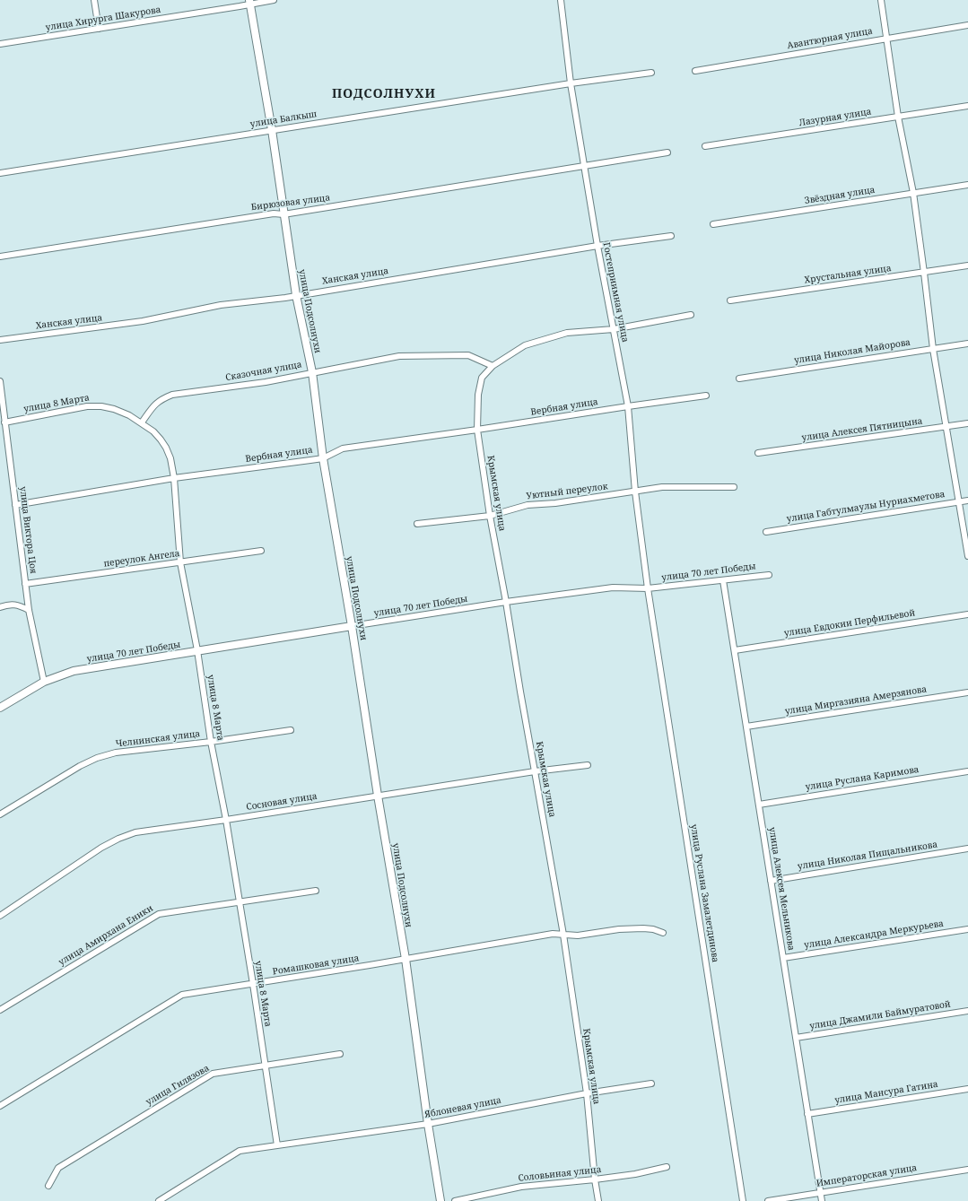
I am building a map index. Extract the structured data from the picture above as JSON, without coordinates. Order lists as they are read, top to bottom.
{
  "streets": {
    "street": [
      "улица Хирурга Шакурова",
      "Авантюрная улица",
      "Лазурная улица",
      "улица Балкыш",
      "Звёздная улица",
      "Бирюзовая улица",
      "Хрустальная улица",
      "Ханская улица",
      "Гостеприимная улица",
      "улица Подсолнухи",
      "улица Николая Майорова",
      "Сказочная улица",
      "улица 8 Марта",
      "Вербная улица",
      "улица Алексея Пятницына",
      "Уютный переулок",
      "Крымская улица",
      "улица Габтулмаулы Нуриахметова",
      "улица Виктора Цоя",
      "переулок Ангела",
      "улица 70 лет Победы",
      "улица Евдокии Перфильевой",
      "улица Миргазияна Амерзянова",
      "Челнинская улица",
      "улица Руслана Каримова",
      "Сосновая улица",
      "улица Николая Пищальникова",
      "улица Алексея Мельникова",
      "улица Руслана Замалетдинова",
      "улица Александра Меркурьева",
      "улица Амирхана Еники",
      "Ромашковая улица",
      "улица Джамили Баймуратовой",
      "улица Гилязова",
      "улица Мансура Гатина",
      "Яблоневая улица",
      "Соловьиная улица",
      "Императорская улица"
    ]
  },
  "crossings": [
    ["улица Хирурга Шакурова", "улица Подсолнухи"],
    ["улица Балкыш", "Гостеприимная улица"],
    ["улица Балкыш", "улица Подсолнухи"],
    ["Бирюзовая улица", "Гостеприимная улица"],
    ["Бирюзовая улица", "улица Подсолнухи"],
    ["Ханская улица", "Гостеприимная улица"],
    ["Ханская улица", "улица Подсолнухи"],
    ["Гостеприимная улица", "Вербная улица"],
    ["Гостеприимная улица", "Уютный переулок"],
    ["Гостеприимная улица", "улица 70 лет Победы"],
    ["Гостеприимная улица", "улица Руслана Замалетдинова"],
    ["улица Подсолнухи", "Сказочная улица"],
    ["улица Подсолнухи", "Вербная улица"],
    ["улица Подсолнухи", "улица 70 лет Победы"],
    ["улица Подсолнухи", "Сосновая улица"],
    ["улица Подсолнухи", "Ромашковая улица"],
    ["улица Подсолнухи", "Яблоневая улица"],
    ["Сказочная улица", "улица 8 Марта"],
    ["Сказочная улица", "Крымская улица"],
    ["улица 8 Марта", "Вербная улица"],
    ["улица 8 Марта", "улица Виктора Цоя"],
    ["улица 8 Марта", "переулок Ангела"],
    ["улица 8 Марта", "улица 70 лет Победы"],
    ["улица 8 Марта", "Челнинская улица"],
    ["улица 8 Марта", "Сосновая улица"],
    ["улица 8 Марта", "улица Амирхана Еники"],
    ["улица 8 Марта", "Ромашковая улица"],
    ["улица 8 Марта", "улица Гилязова"],
    ["улица 8 Марта", "Яблоневая улица"],
    ["Вербная улица", "Крымская улица"],
    ["Вербная улица", "улица Виктора Цоя"],
    ["Уютный переулок", "Крымская улица"],
    ["Крымская улица", "улица 70 лет Победы"],
    ["Крымская улица", "Сосновая улица"],
    ["Крымская улица", "Ромашковая улица"],
    ["Крымская улица", "Яблоневая улица"],
    ["Крымская улица", "Соловьиная улица"],
    ["улица Виктора Цоя", "переулок Ангела"],
    ["улица Виктора Цоя", "улица 70 лет Победы"],
    ["улица 70 лет Победы", "улица Алексея Мельникова"],
    ["улица 70 лет Победы", "улица Руслана Замалетдинова"],
    ["улица Евдокии Перфильевой", "улица Алексея Мельникова"],
    ["улица Миргазияна Амерзянова", "улица Алексея Мельникова"],
    ["улица Руслана Каримова", "улица Алексея Мельникова"],
    ["улица Николая Пищальникова", "улица Алексея Мельникова"],
    ["улица Алексея Мельникова", "улица Александра Меркурьева"],
    ["улица Алексея Мельникова", "улица Джамили Баймуратовой"],
    ["улица Алексея Мельникова", "улица Мансура Гатина"],
    ["улица Алексея Мельникова", "Императорская улица"]
  ],
  "districts": ["ПОДСОЛНУХИ"]
}
